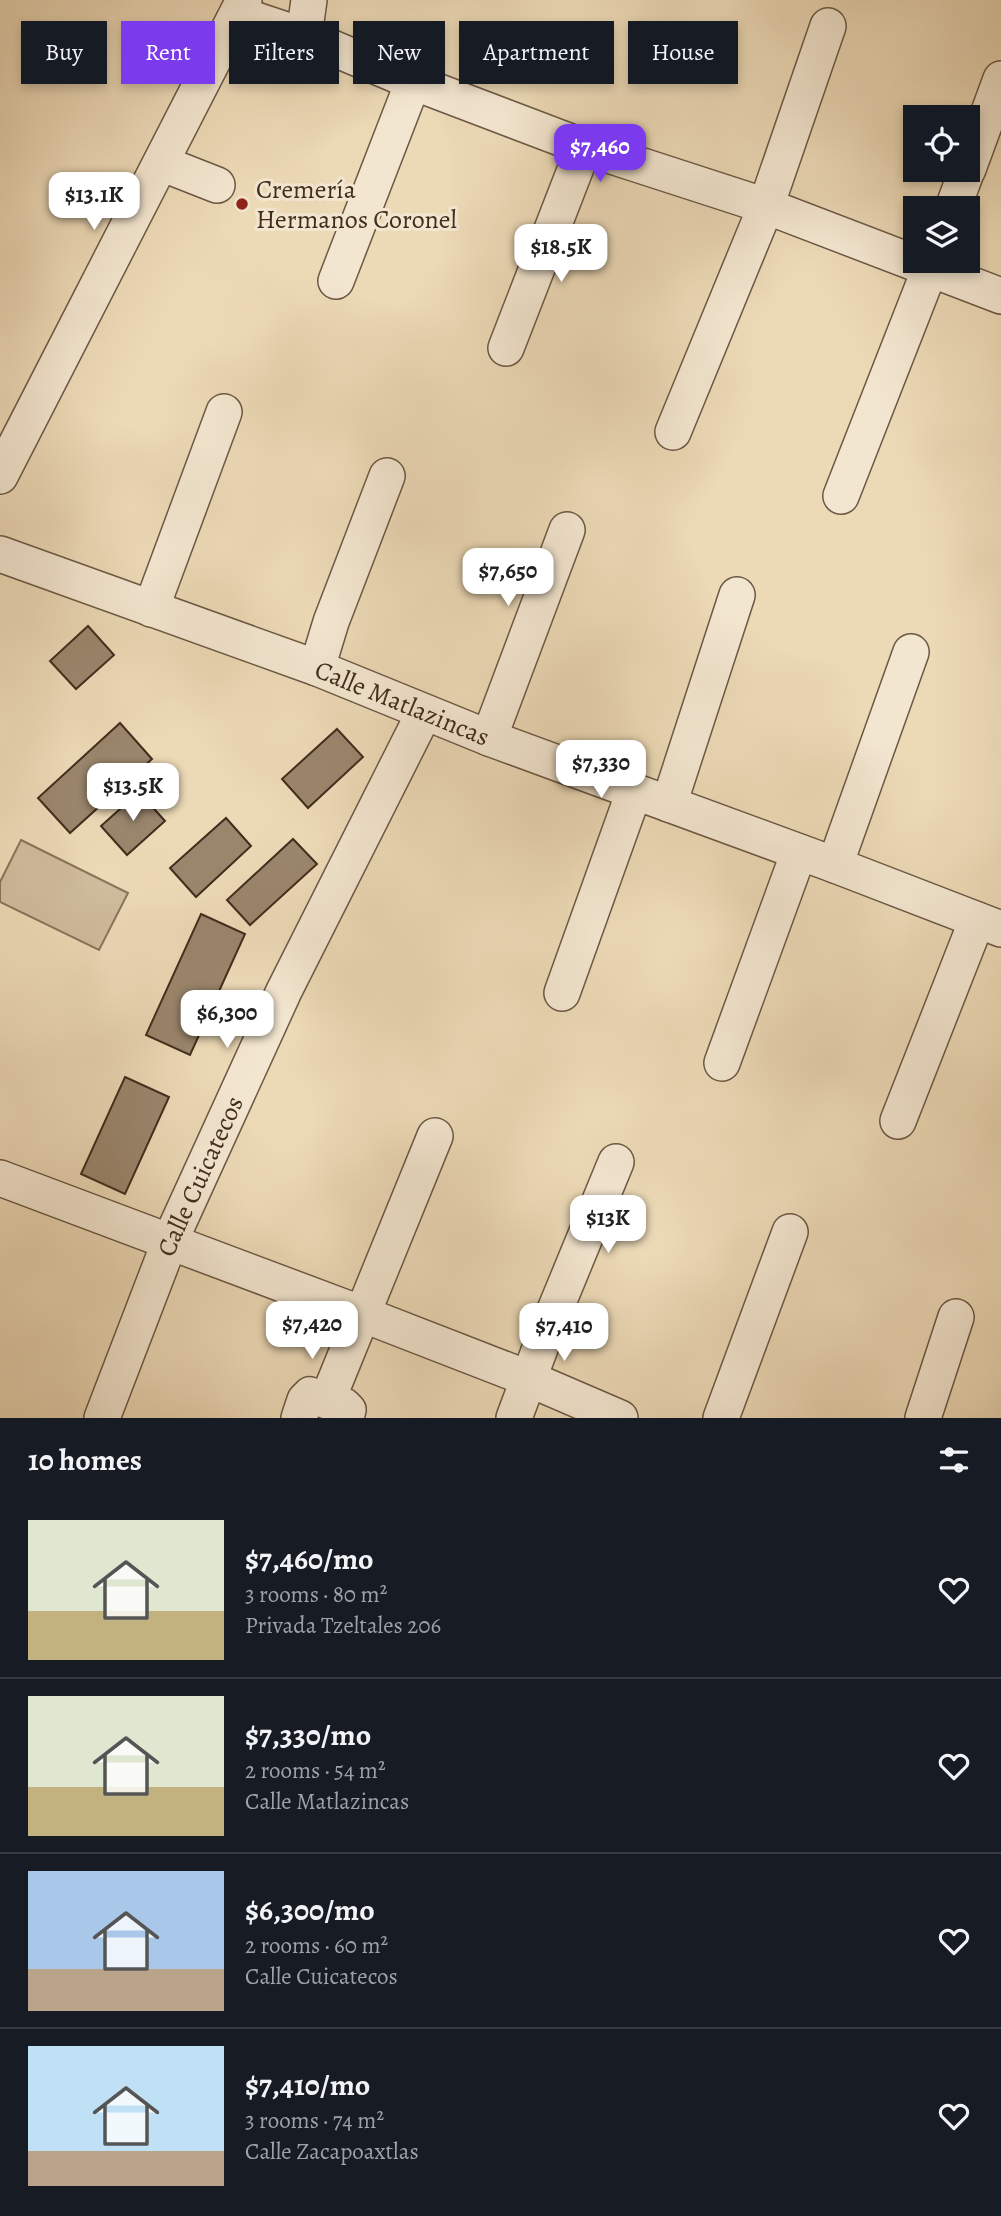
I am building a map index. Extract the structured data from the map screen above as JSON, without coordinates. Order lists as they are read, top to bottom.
{
  "streets": {
    "street": ["Calle Matlazincas", "Calle Cuicatecos"]
  },
  "crossings": [
    ["Calle Matlazincas", "Calle Cuicatecos"]
  ],
  "places": ["Cremería Hermanos Coronel"],
  "page": {
    "chip": [
      "Buy",
      "Rent",
      "Filters",
      "New",
      "Apartment",
      "House"
    ],
    "price": [
      "$7,460",
      "$13.1K",
      "$18.5K",
      "$7,650",
      "$7,330",
      "$13.5K",
      "$6,300",
      "$13K",
      "$7,420",
      "$7,410"
    ],
    "heading": "10 homes",
    "list": [
      {
        "name": "$7,460/mo",
        "note": "3 rooms · 80 m² · Privada Tzeltales 206"
      },
      {
        "name": "$7,330/mo",
        "note": "2 rooms · 54 m² · Calle Matlazincas"
      },
      {
        "name": "$6,300/mo",
        "note": "2 rooms · 60 m² · Calle Cuicatecos"
      },
      {
        "name": "$7,410/mo",
        "note": "3 rooms · 74 m² · Calle Zacapoaxtlas"
      }
    ]
  }
}
